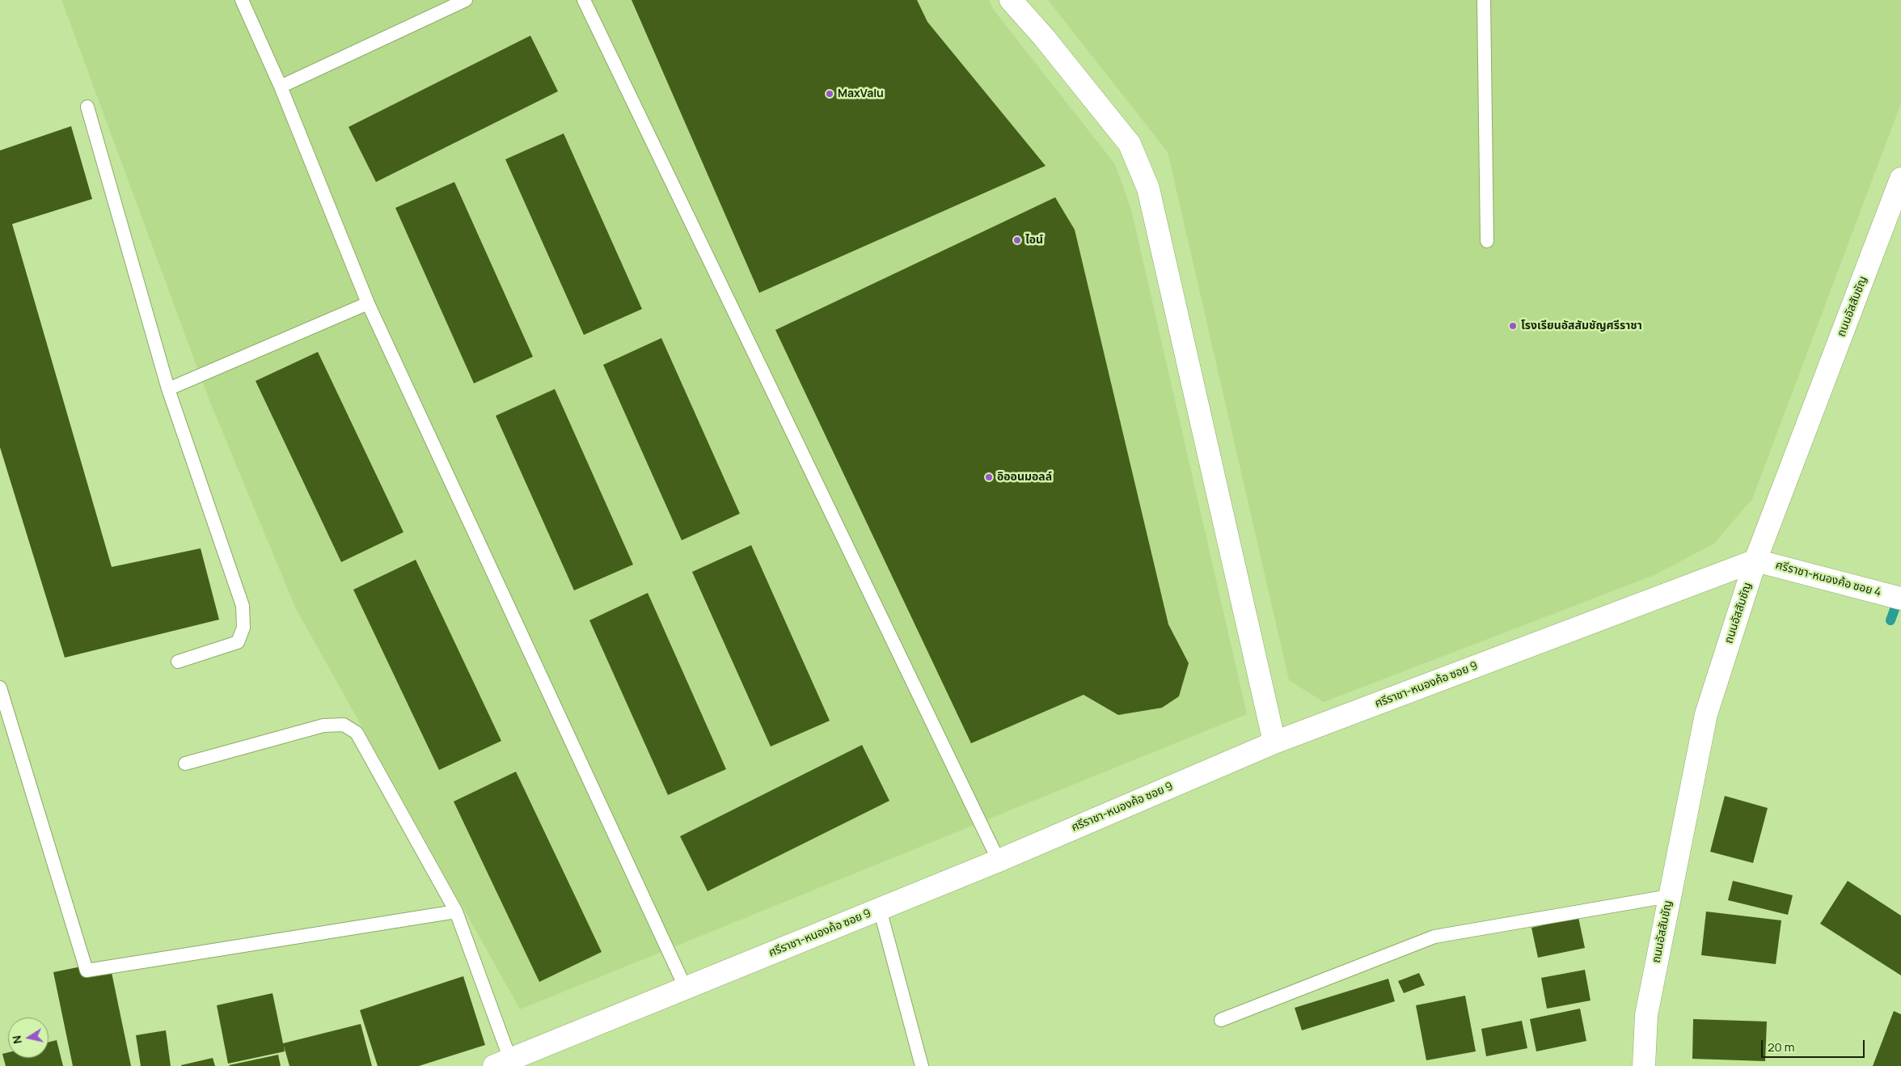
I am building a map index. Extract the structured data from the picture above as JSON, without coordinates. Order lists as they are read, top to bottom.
{
  "streets": {
    "street": ["ถนนอัสสัมชัญ", "ศรีราชา-หนองค้อ ซอย 4", "ศรีราชา-หนองค้อ ซอย 9"]
  },
  "crossings": [
    ["ถนนอัสสัมชัญ", "ศรีราชา-หนองค้อ ซอย 4"],
    ["ถนนอัสสัมชัญ", "ศรีราชา-หนองค้อ ซอย 9"],
    ["ศรีราชา-หนองค้อ ซอย 4", "ศรีราชา-หนองค้อ ซอย 9"]
  ],
  "places": [
    "MaxValu",
    "ไอน์",
    "โรงเรียนอัสสัมชัญศรีราชา",
    "อิออนมอลล์"
  ],
  "scale_bar": "20 m",
  "north": "left"
}
